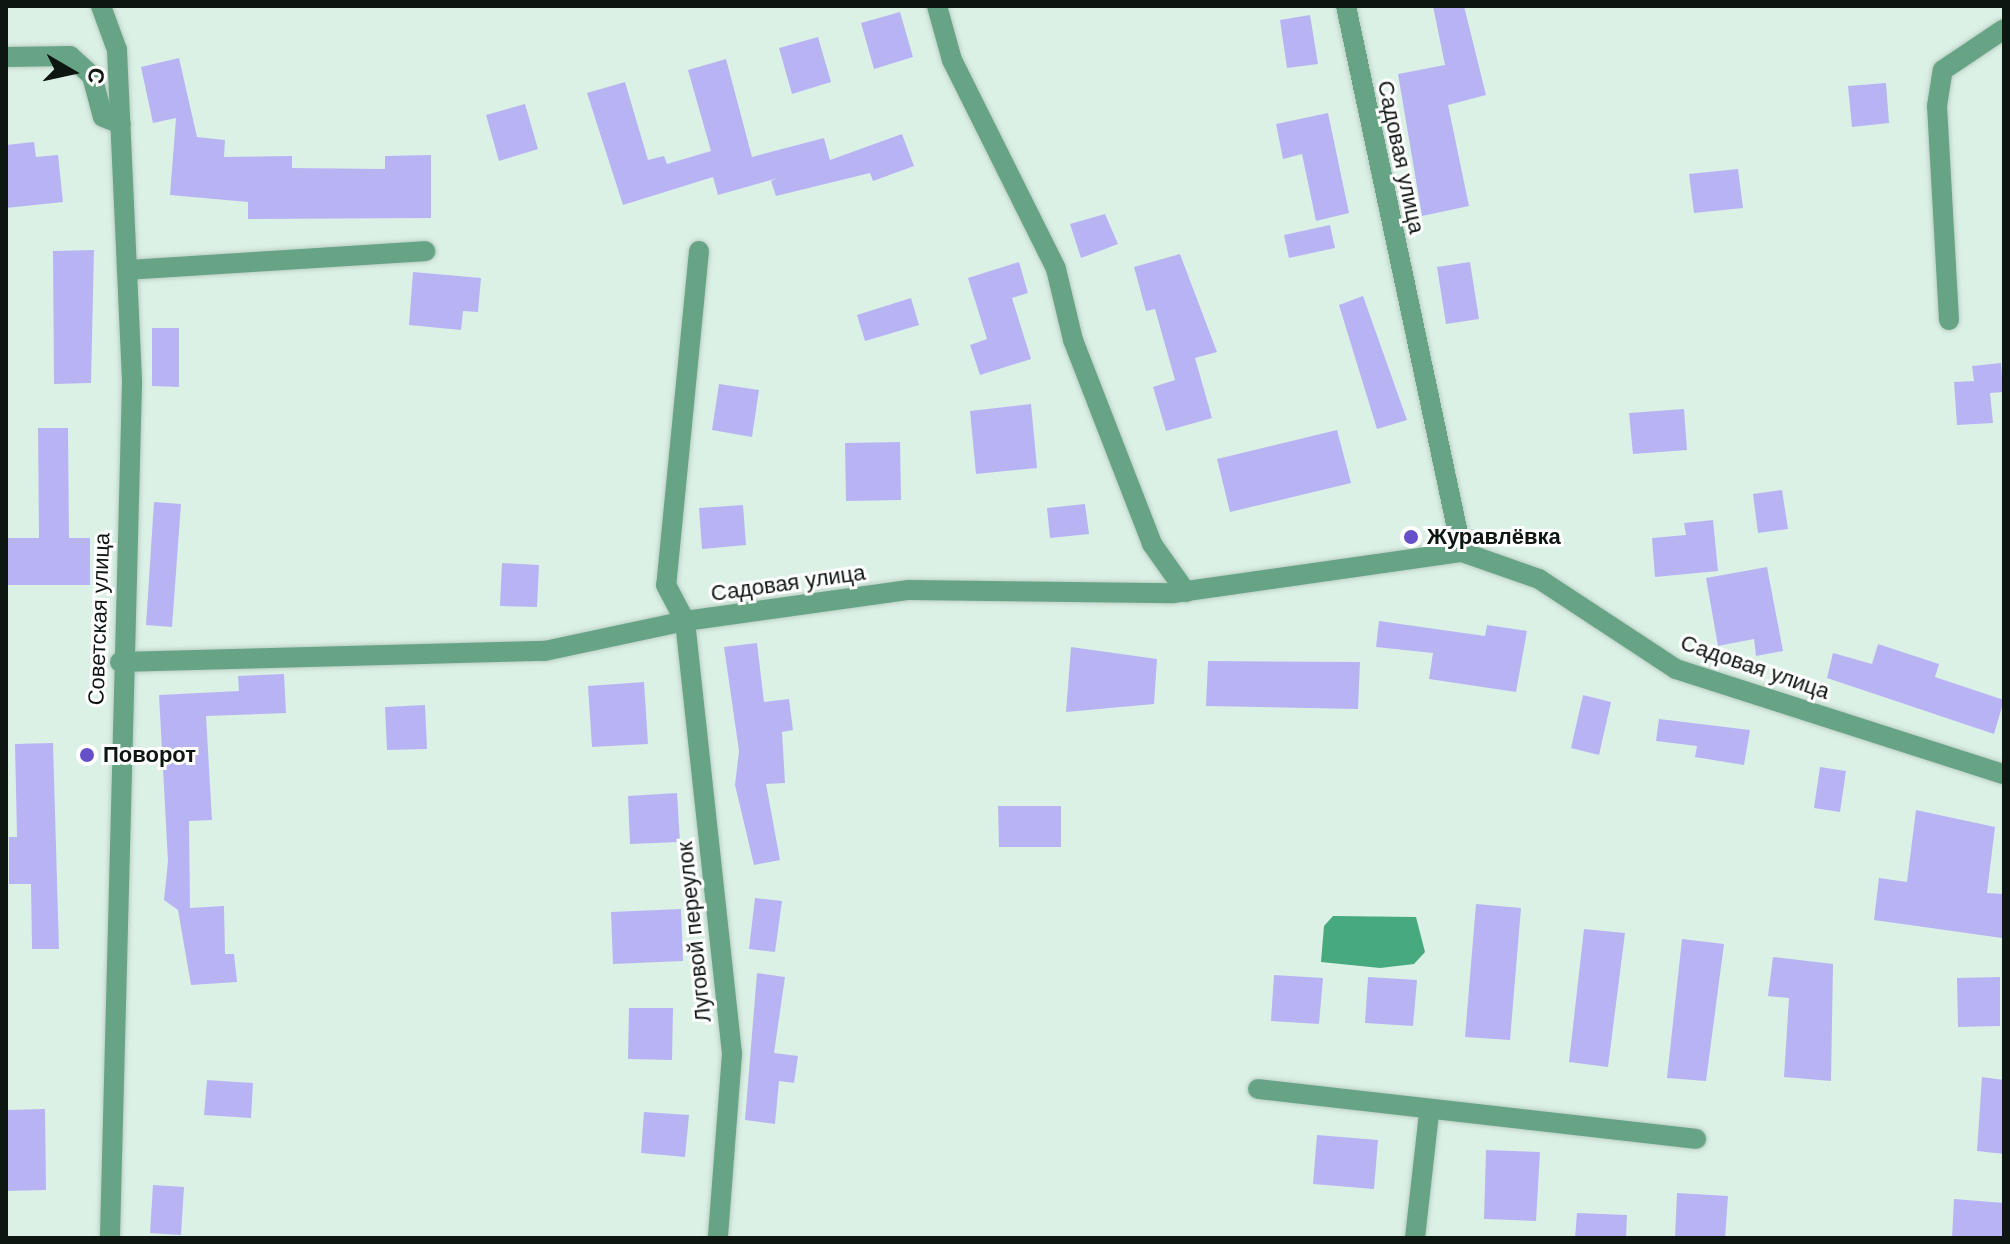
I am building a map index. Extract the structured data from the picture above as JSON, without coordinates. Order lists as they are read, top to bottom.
{
  "streets": {
    "street": ["Садовая улица", "Советская улица", "Луговой переулок"]
  },
  "crossings": [
    ["Садовая улица", "Советская улица"],
    ["Садовая улица", "Луговой переулок"]
  ],
  "places": ["Журавлёвка", "Поворот"],
  "north": "right"
}
